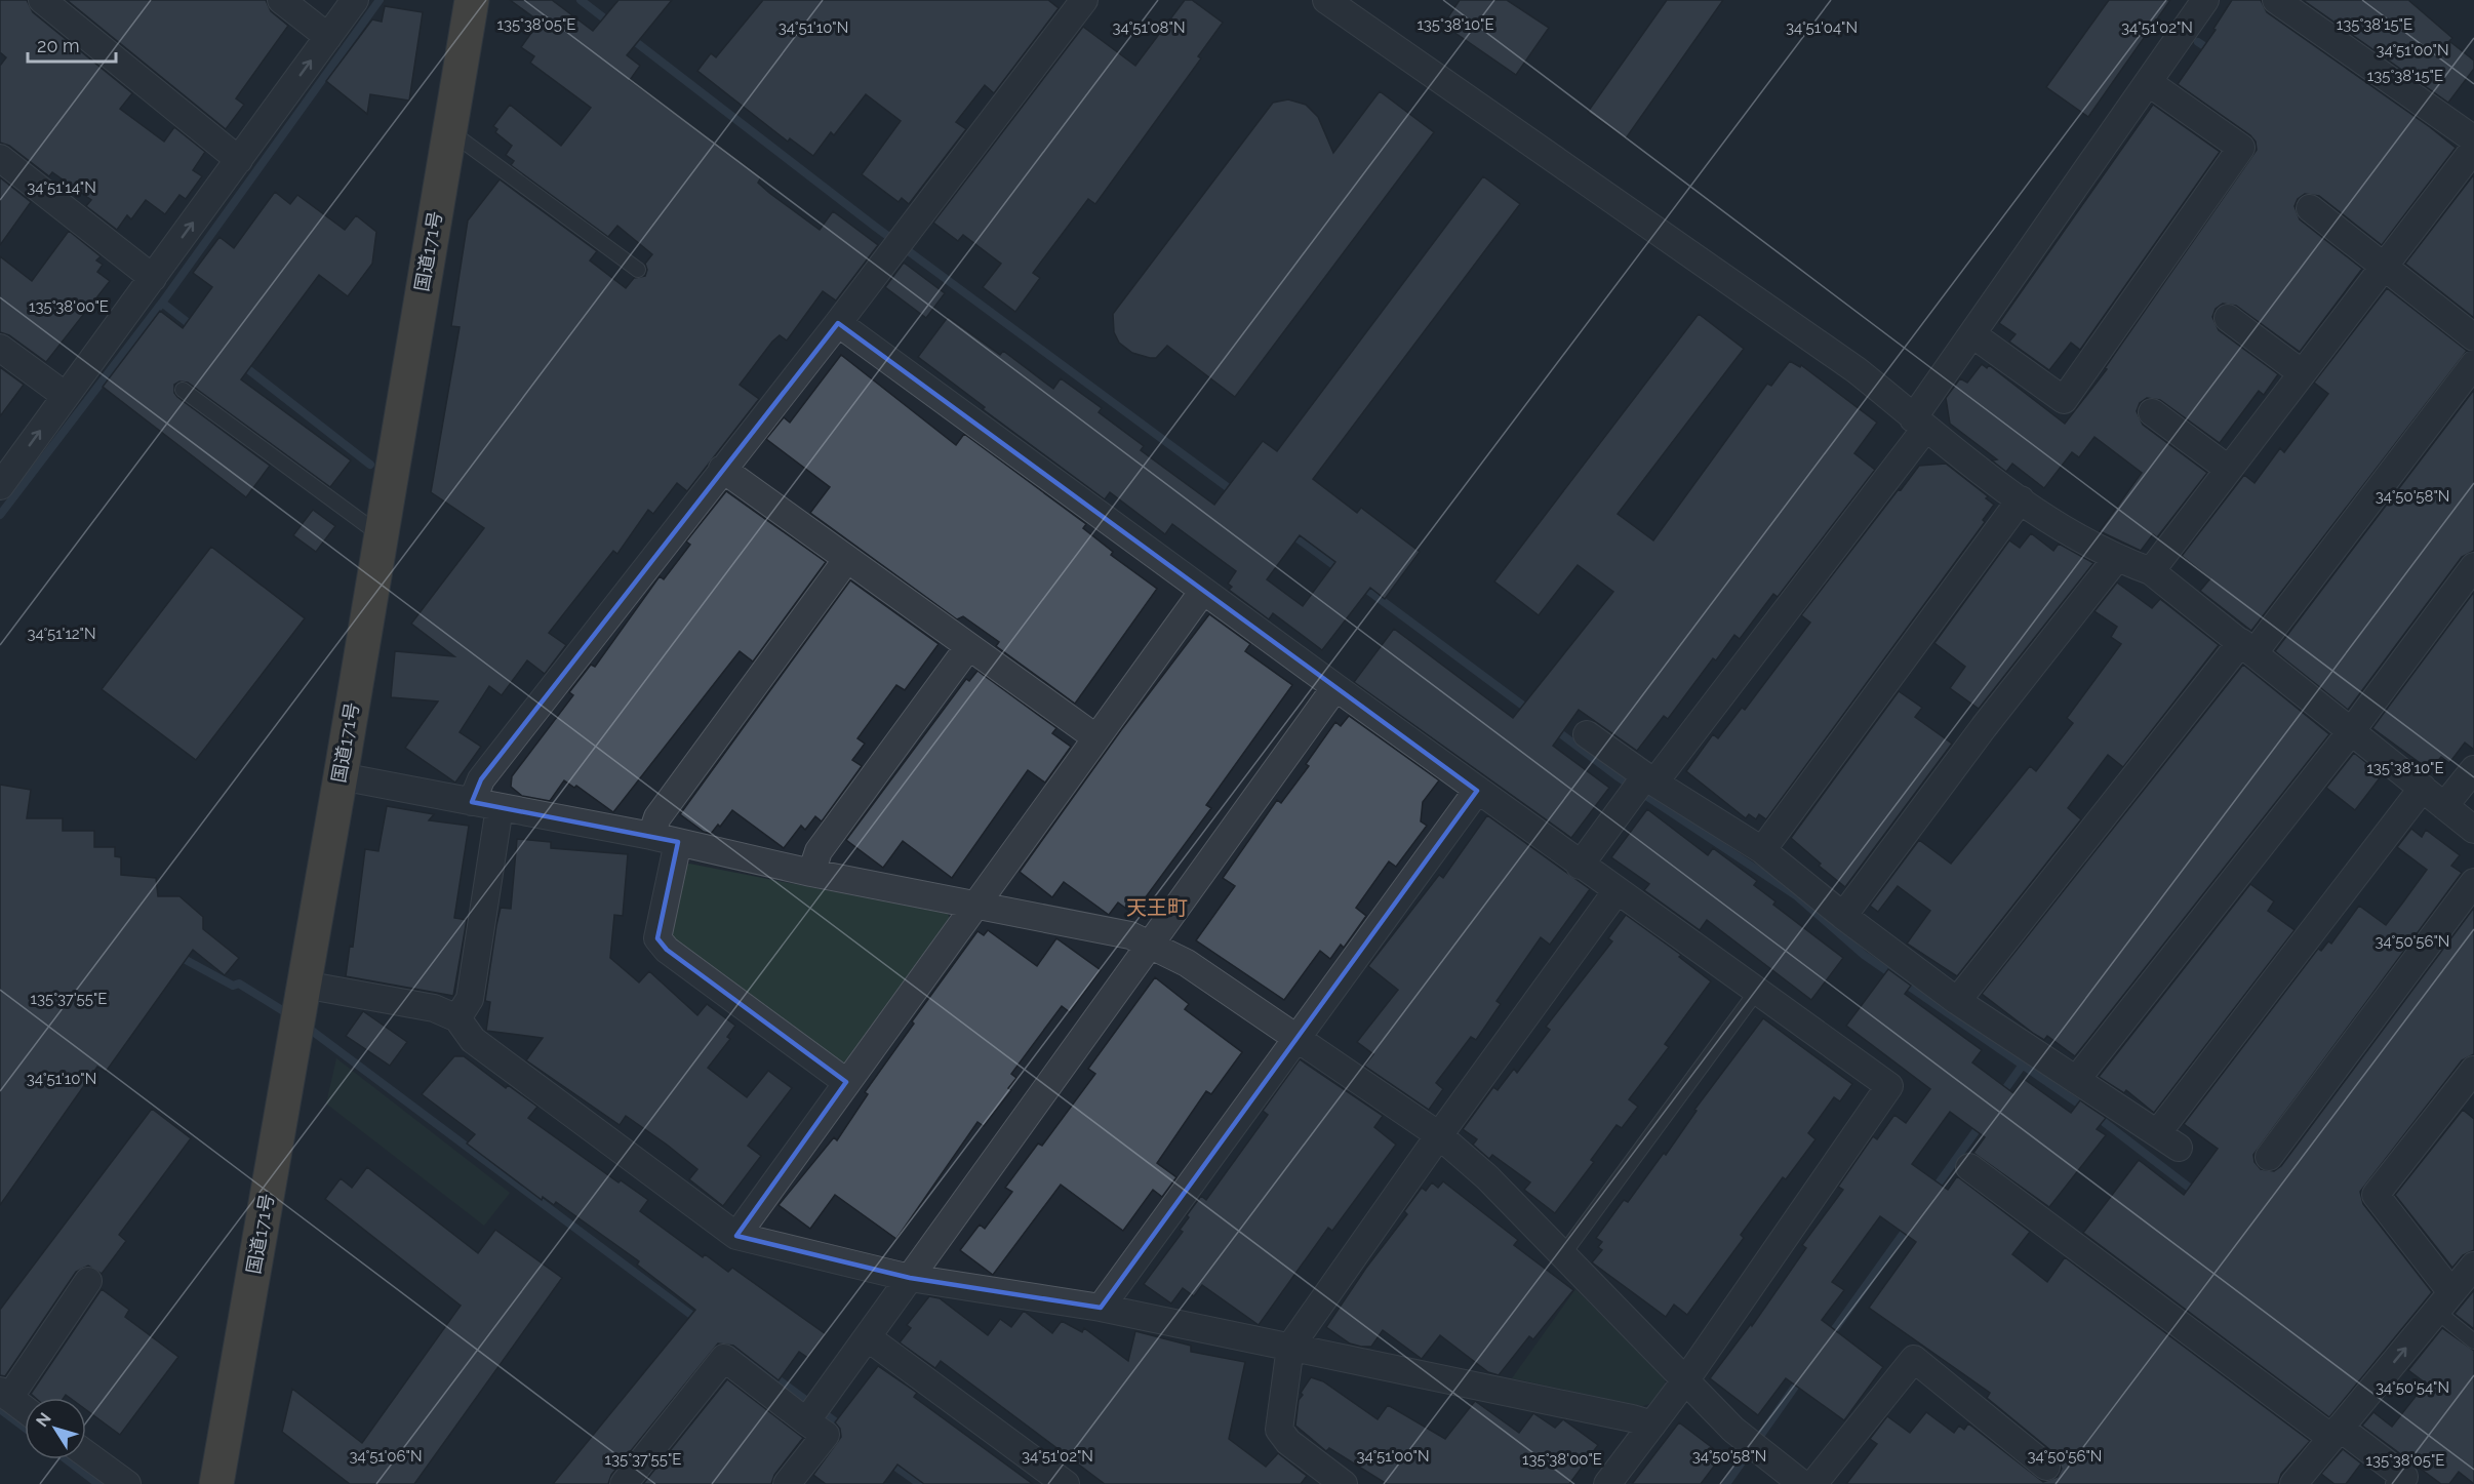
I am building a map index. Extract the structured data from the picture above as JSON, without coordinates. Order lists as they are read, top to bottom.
{
  "streets": {
    "highway": ["国道171号"]
  },
  "districts": ["天王町"],
  "scale_bar": "20 m",
  "north": "top left",
  "coordinates": [
    "135°38'05\"E",
    "135°38'10\"E",
    "135°38'15\"E",
    "34°51'10\"N",
    "34°51'08\"N",
    "34°51'04\"N",
    "34°51'02\"N",
    "34°51'00\"N",
    "34°51'14\"N",
    "135°38'00\"E",
    "34°50'58\"N",
    "34°51'12\"N",
    "34°50'56\"N",
    "135°37'55\"E",
    "34°50'54\"N",
    "34°51'06\"N"
  ]
}
